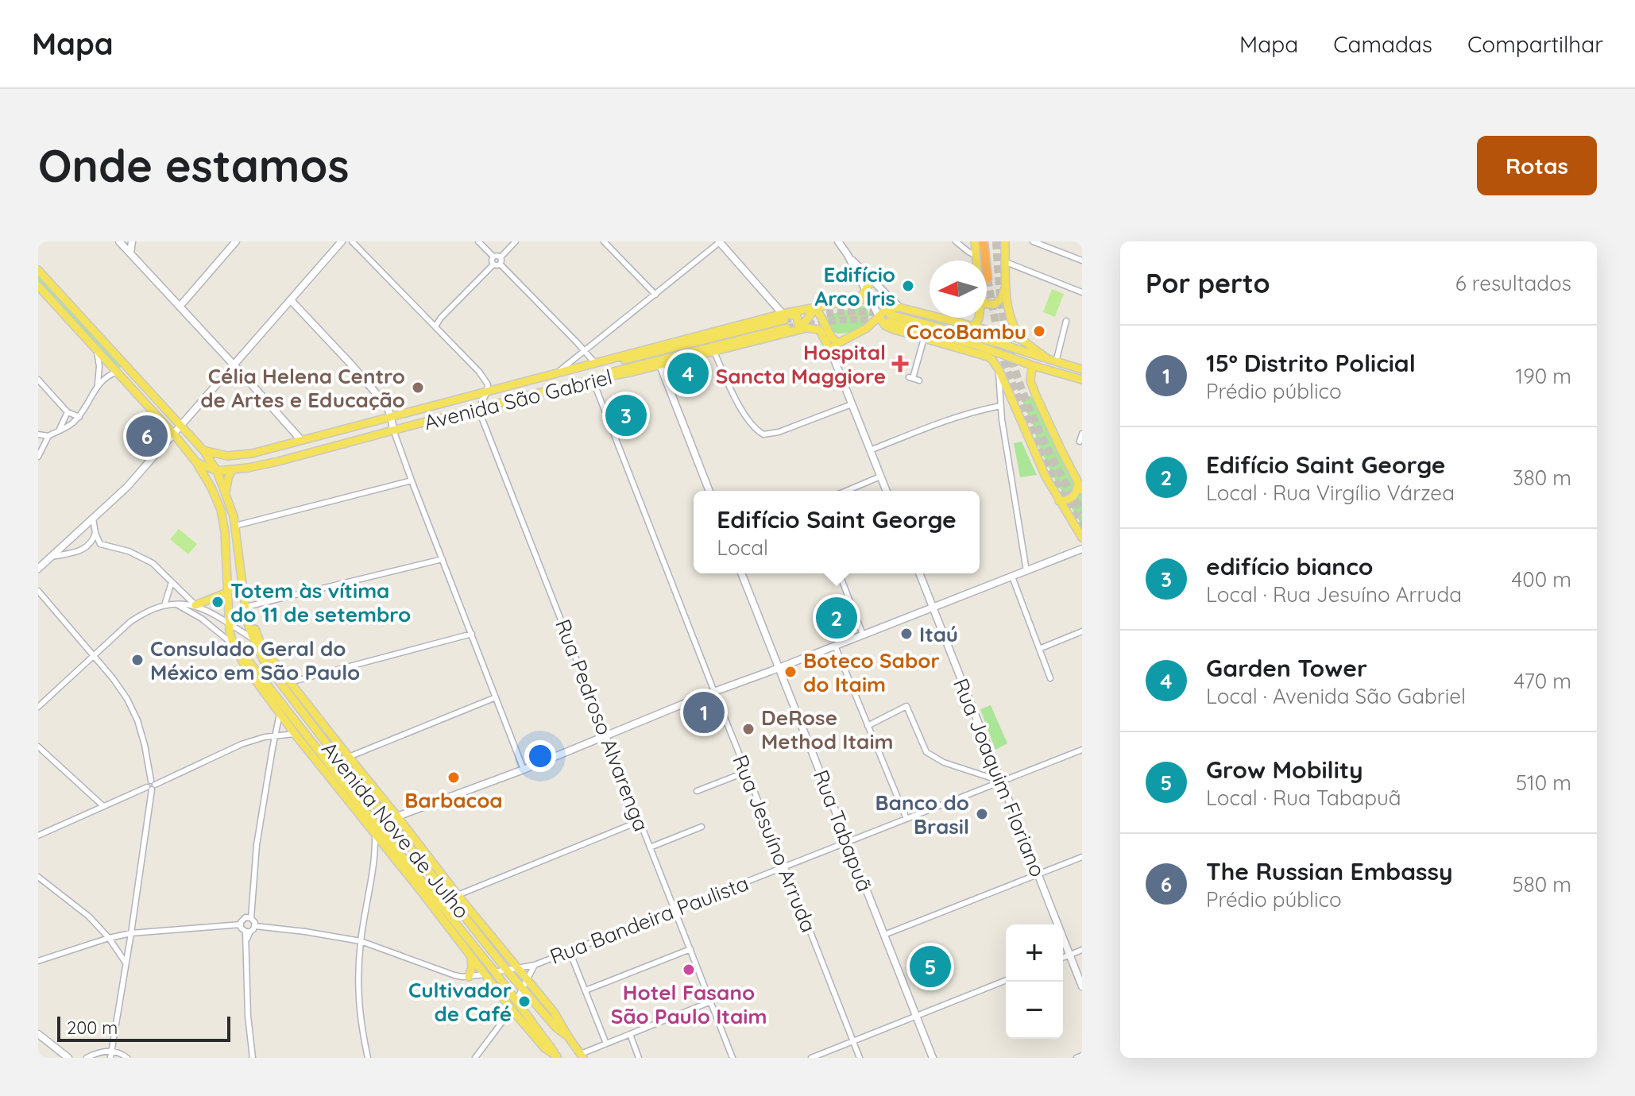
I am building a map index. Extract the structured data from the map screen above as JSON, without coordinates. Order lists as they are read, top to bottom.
{
  "streets": {
    "main road": ["Avenida São Gabriel", "Avenida Nove de Julho"],
    "street": [
      "Rua Pedroso Alvarenga",
      "Rua Joaquim Floriano",
      "Rua Tabapuã",
      "Rua Jesuíno Arruda",
      "Rua Bandeira Paulista"
    ]
  },
  "crossings": [
    ["Avenida São Gabriel", "Rua Pedroso Alvarenga"],
    ["Avenida São Gabriel", "Avenida Nove de Julho"],
    ["Avenida São Gabriel", "Rua Jesuíno Arruda"],
    ["Rua Pedroso Alvarenga", "Rua Bandeira Paulista"],
    ["Rua Joaquim Floriano", "Rua Bandeira Paulista"],
    ["Avenida Nove de Julho", "Rua Bandeira Paulista"],
    ["Rua Tabapuã", "Rua Bandeira Paulista"],
    ["Rua Jesuíno Arruda", "Rua Bandeira Paulista"]
  ],
  "places": {
    "other": [
      "Edifício Arco Iris",
      "CocoBambu",
      "Célia Helena Centro de Artes e Educação",
      "Totem às vítima do 11 de setembro",
      "Itaú",
      "Consulado Geral do México em São Paulo",
      "Boteco Sabor do Itaim",
      "DeRose Method Itaim",
      "Barbacoa",
      "Banco do Brasil",
      "Hotel Fasano São Paulo Itaim",
      "Cultivador de Café"
    ],
    "health": ["Hospital Sancta Maggiore"]
  },
  "scale_bar": "200 m",
  "north": "left",
  "page": {
    "header": "Mapa",
    "nav": ["Mapa", "Camadas", "Compartilhar"],
    "buttons": "Rotas",
    "title": "Onde estamos",
    "heading": ["Por perto", "6 resultados"],
    "list": [
      {
        "mark": "1",
        "name": "15º Distrito Policial",
        "note": "Prédio público",
        "value": "190 m"
      },
      {
        "mark": "2",
        "name": "Edifício Saint George",
        "note": "Local · Rua Virgílio Várzea",
        "value": "380 m"
      },
      {
        "mark": "3",
        "name": "edifício bianco",
        "note": "Local · Rua Jesuíno Arruda",
        "value": "400 m"
      },
      {
        "mark": "4",
        "name": "Garden Tower",
        "note": "Local · Avenida São Gabriel",
        "value": "470 m"
      },
      {
        "mark": "5",
        "name": "Grow Mobility",
        "note": "Local · Rua Tabapuã",
        "value": "510 m"
      },
      {
        "mark": "6",
        "name": "The Russian Embassy",
        "note": "Prédio público",
        "value": "580 m"
      }
    ],
    "pins": [
      "4",
      "3",
      "6",
      "2",
      "1",
      "5"
    ],
    "popup": ["Edifício Saint George", "Local"],
    "map_buttons": ["+", "−"],
    "scale": "200 m"
  }
}
